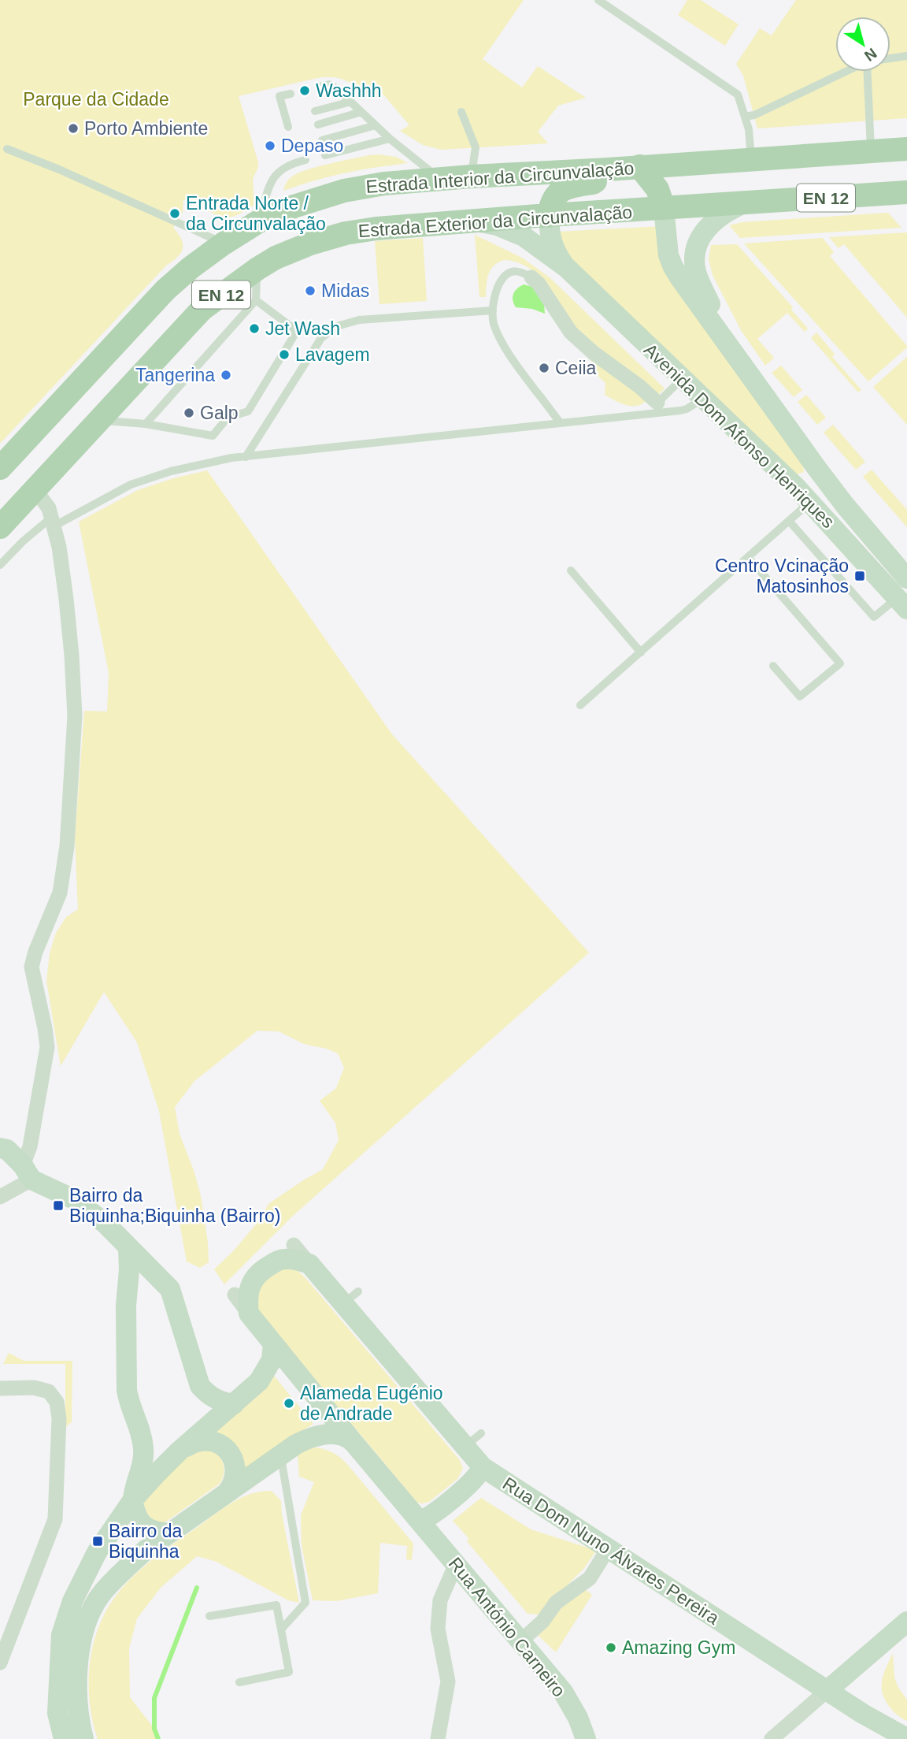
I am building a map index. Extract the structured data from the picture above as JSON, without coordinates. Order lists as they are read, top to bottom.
{
  "streets": {
    "main road": ["Estrada Interior da Circunvalação", "EN 12", "Estrada Exterior da Circunvalação"],
    "street": ["Avenida Dom Afonso Henriques", "Rua Dom Nuno Álvares Pereira", "Rua António Carneiro"]
  },
  "crossings": [
    ["Estrada Exterior da Circunvalação", "Avenida Dom Afonso Henriques"]
  ],
  "parks": ["Parque da Cidade"],
  "places": {
    "other": [
      "Washhh",
      "Porto Ambiente",
      "Depaso",
      "Entrada Norte / da Circunvalação",
      "Midas",
      "Jet Wash",
      "Lavagem",
      "Ceiia",
      "Tangerina",
      "Galp",
      "Alameda Eugénio de Andrade",
      "Amazing Gym"
    ],
    "transit": ["Centro Vcinação Matosinhos", "Bairro da Biquinha;Biquinha (Bairro)", "Bairro da Biquinha"]
  },
  "north": "bottom right"
}
